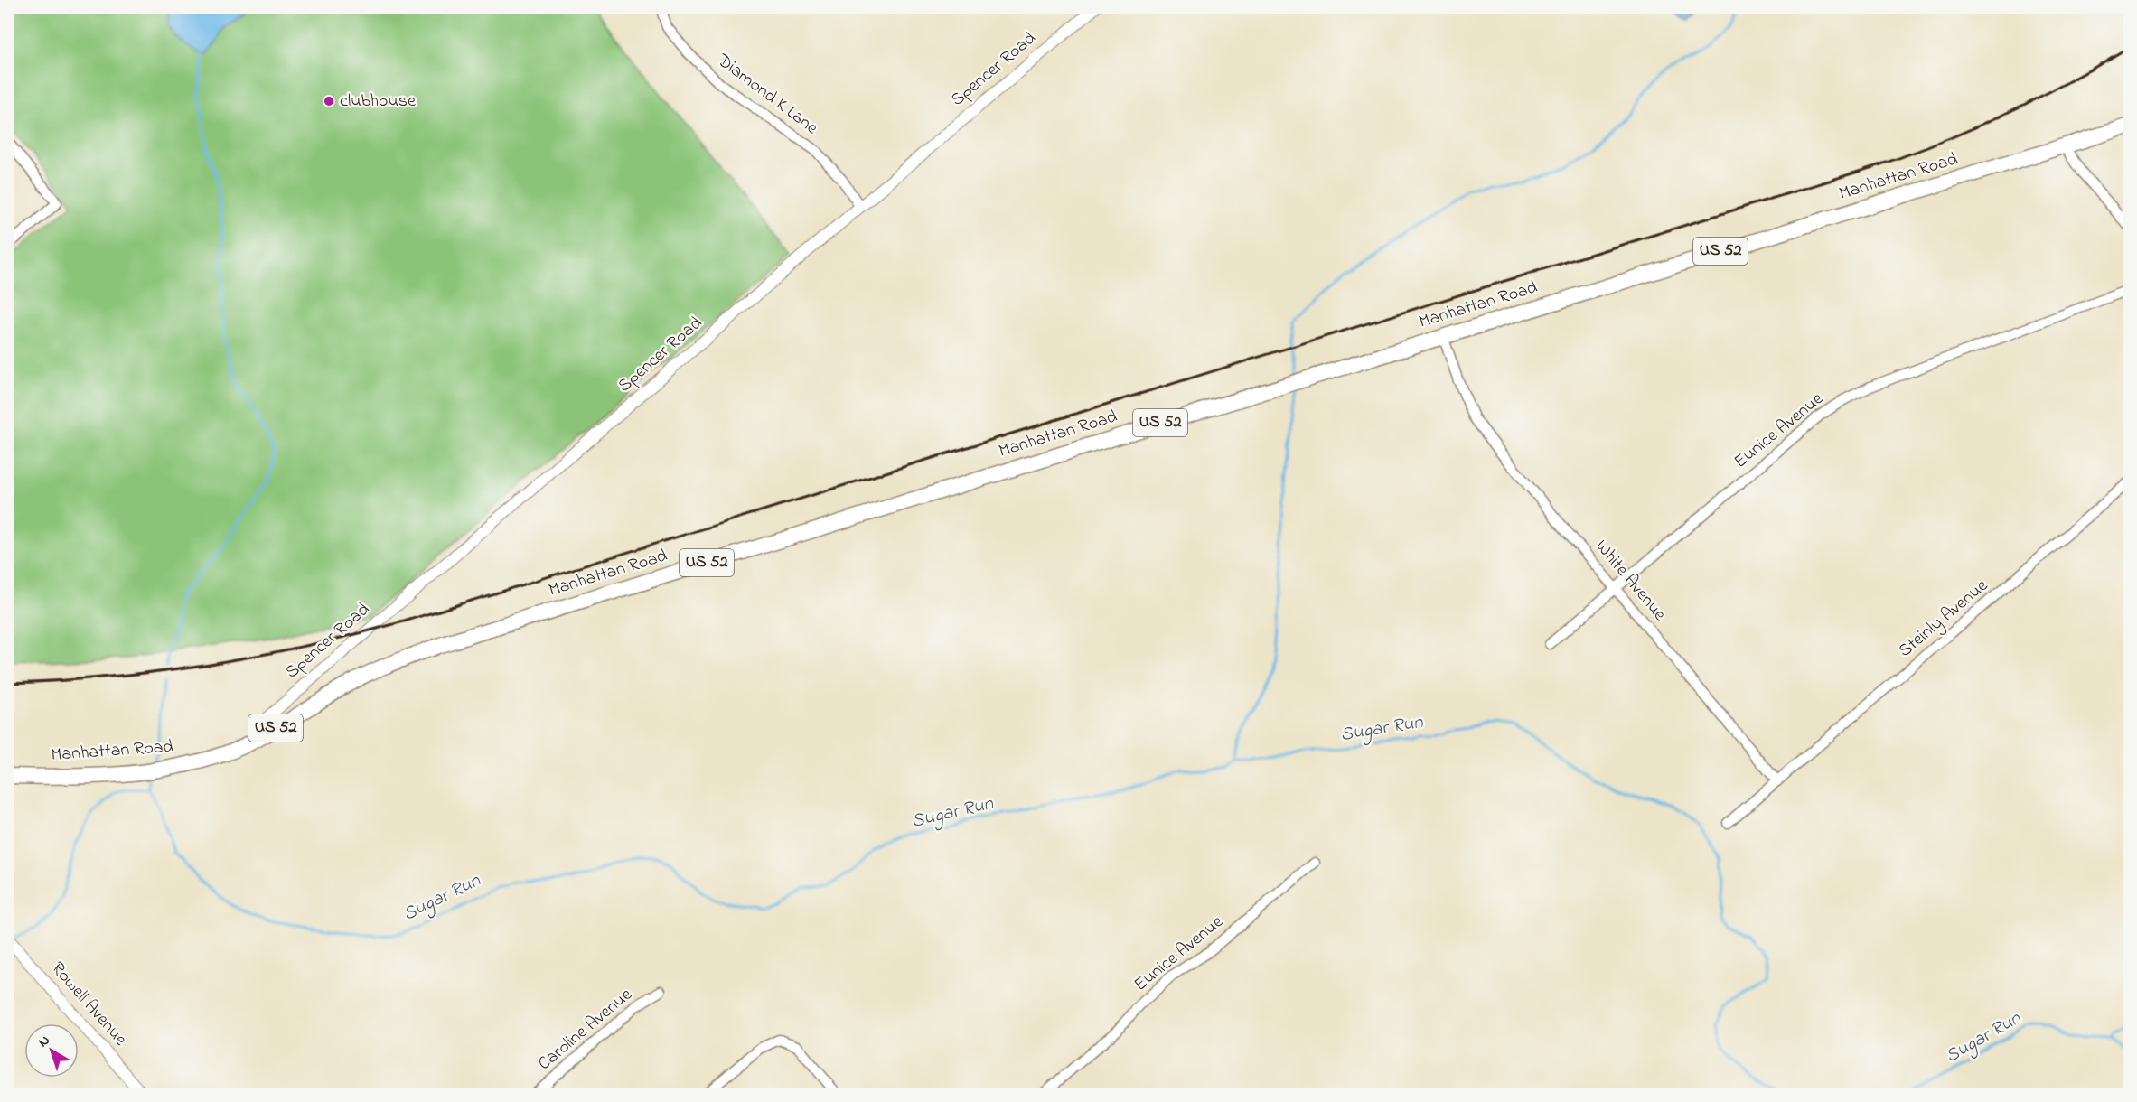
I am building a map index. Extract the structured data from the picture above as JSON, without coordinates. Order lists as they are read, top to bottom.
{
  "streets": {
    "main road": ["Manhattan Road", "US 52"],
    "street": [
      "Spencer Road",
      "Diamond K Lane",
      "Eunice Avenue",
      "White Avenue",
      "Steinly Avenue",
      "Rowell Avenue",
      "Caroline Avenue"
    ]
  },
  "crossings": [
    ["Spencer Road", "Diamond K Lane"],
    ["Spencer Road", "Manhattan Road"],
    ["Manhattan Road", "White Avenue"],
    ["Eunice Avenue", "White Avenue"],
    ["White Avenue", "Steinly Avenue"]
  ],
  "water": ["Sugar Run"],
  "places": ["clubhouse"],
  "north": "top left"
}
